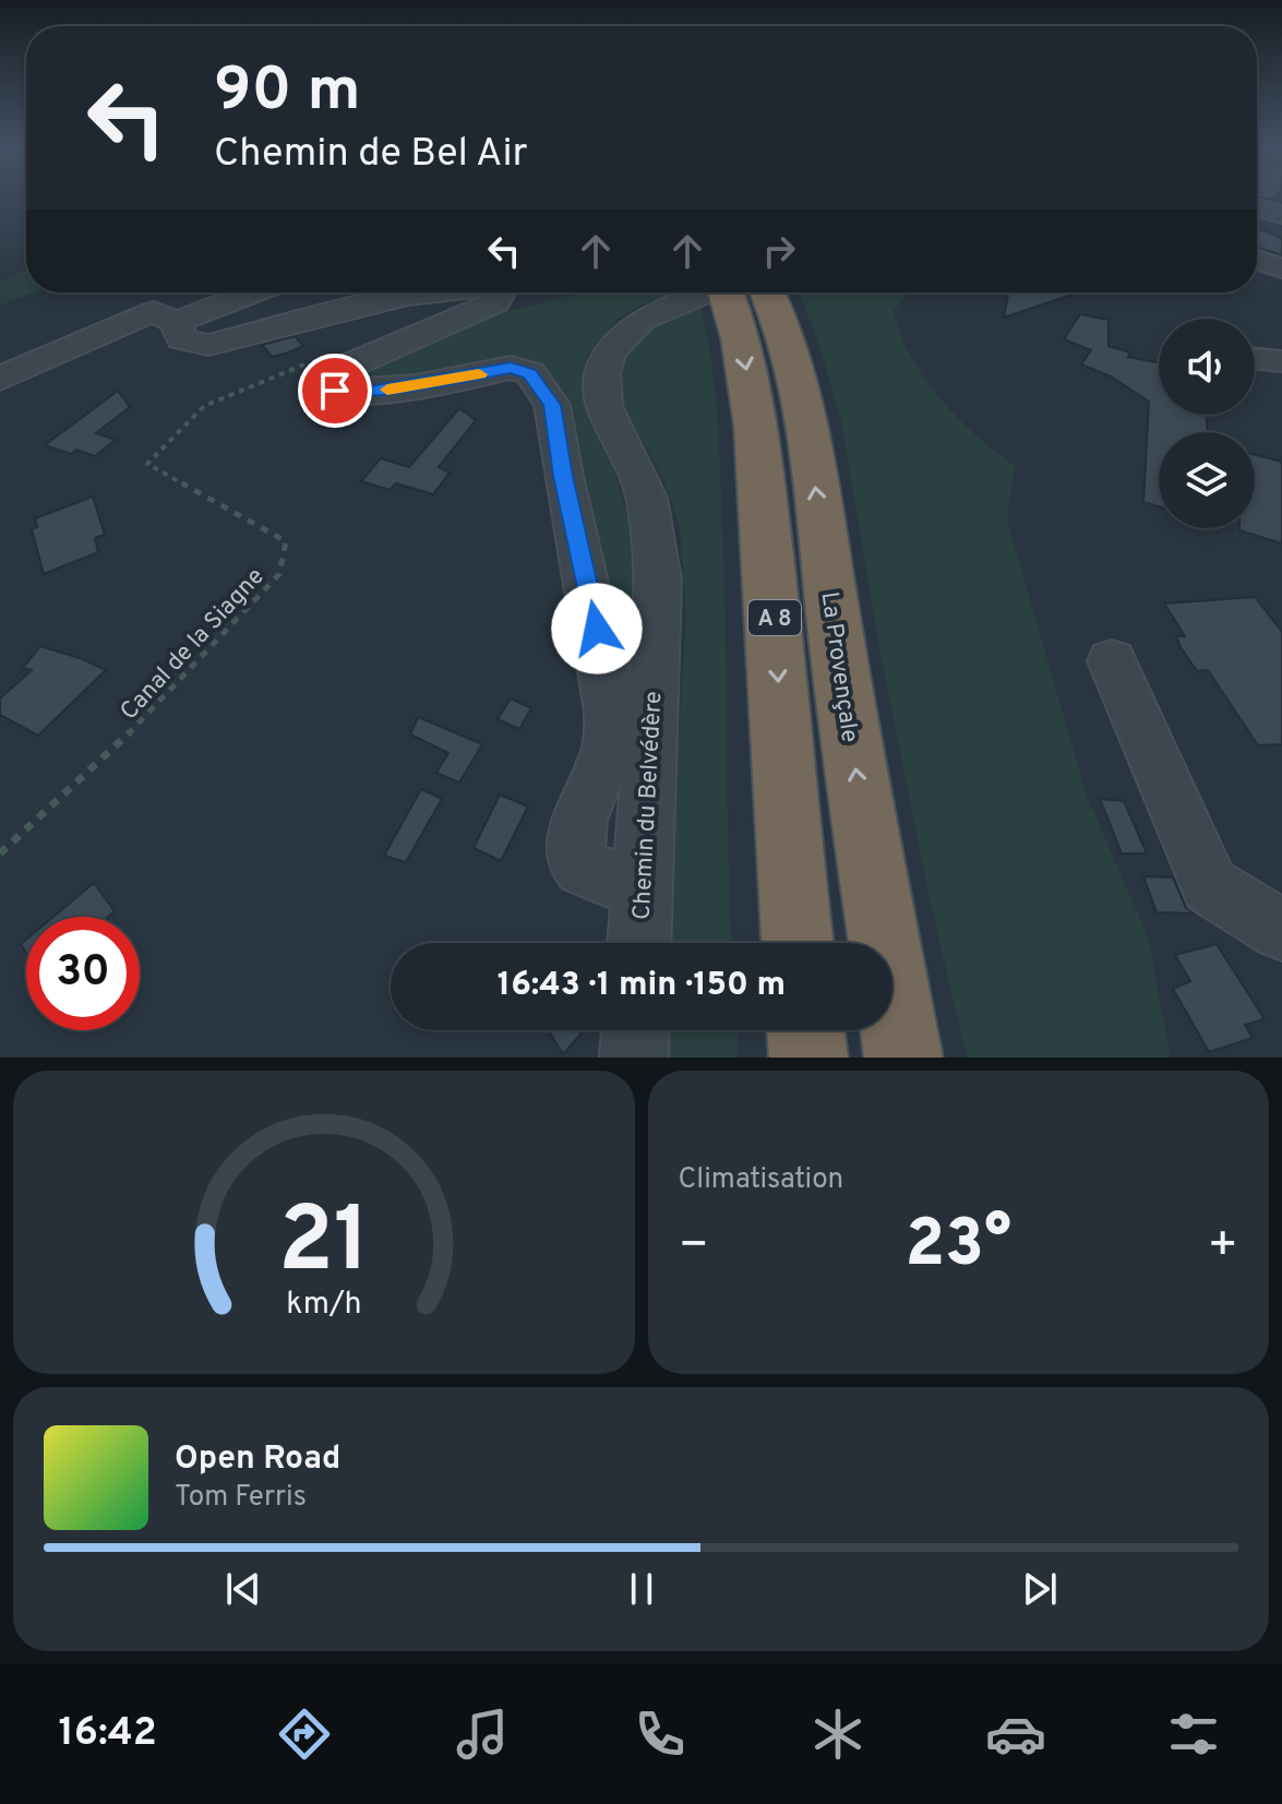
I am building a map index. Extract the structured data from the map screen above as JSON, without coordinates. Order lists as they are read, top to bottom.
{
  "streets": {
    "highway": ["A 8", "La Provençale"],
    "street": ["Chemin du Belvédère"],
    "path": ["Canal de la Siagne"]
  },
  "page": {
    "turn": ["90 m", "Chemin de Bel Air"],
    "limit": "30",
    "trip": "16:43 · 1 min · 150 m",
    "tile": "Climatisation",
    "heat": ["−", "23°", "+"],
    "song": ["Open Road", "Tom Ferris"],
    "tabs": "16:42",
    "gauge": ["21", "km/h"]
  }
}
